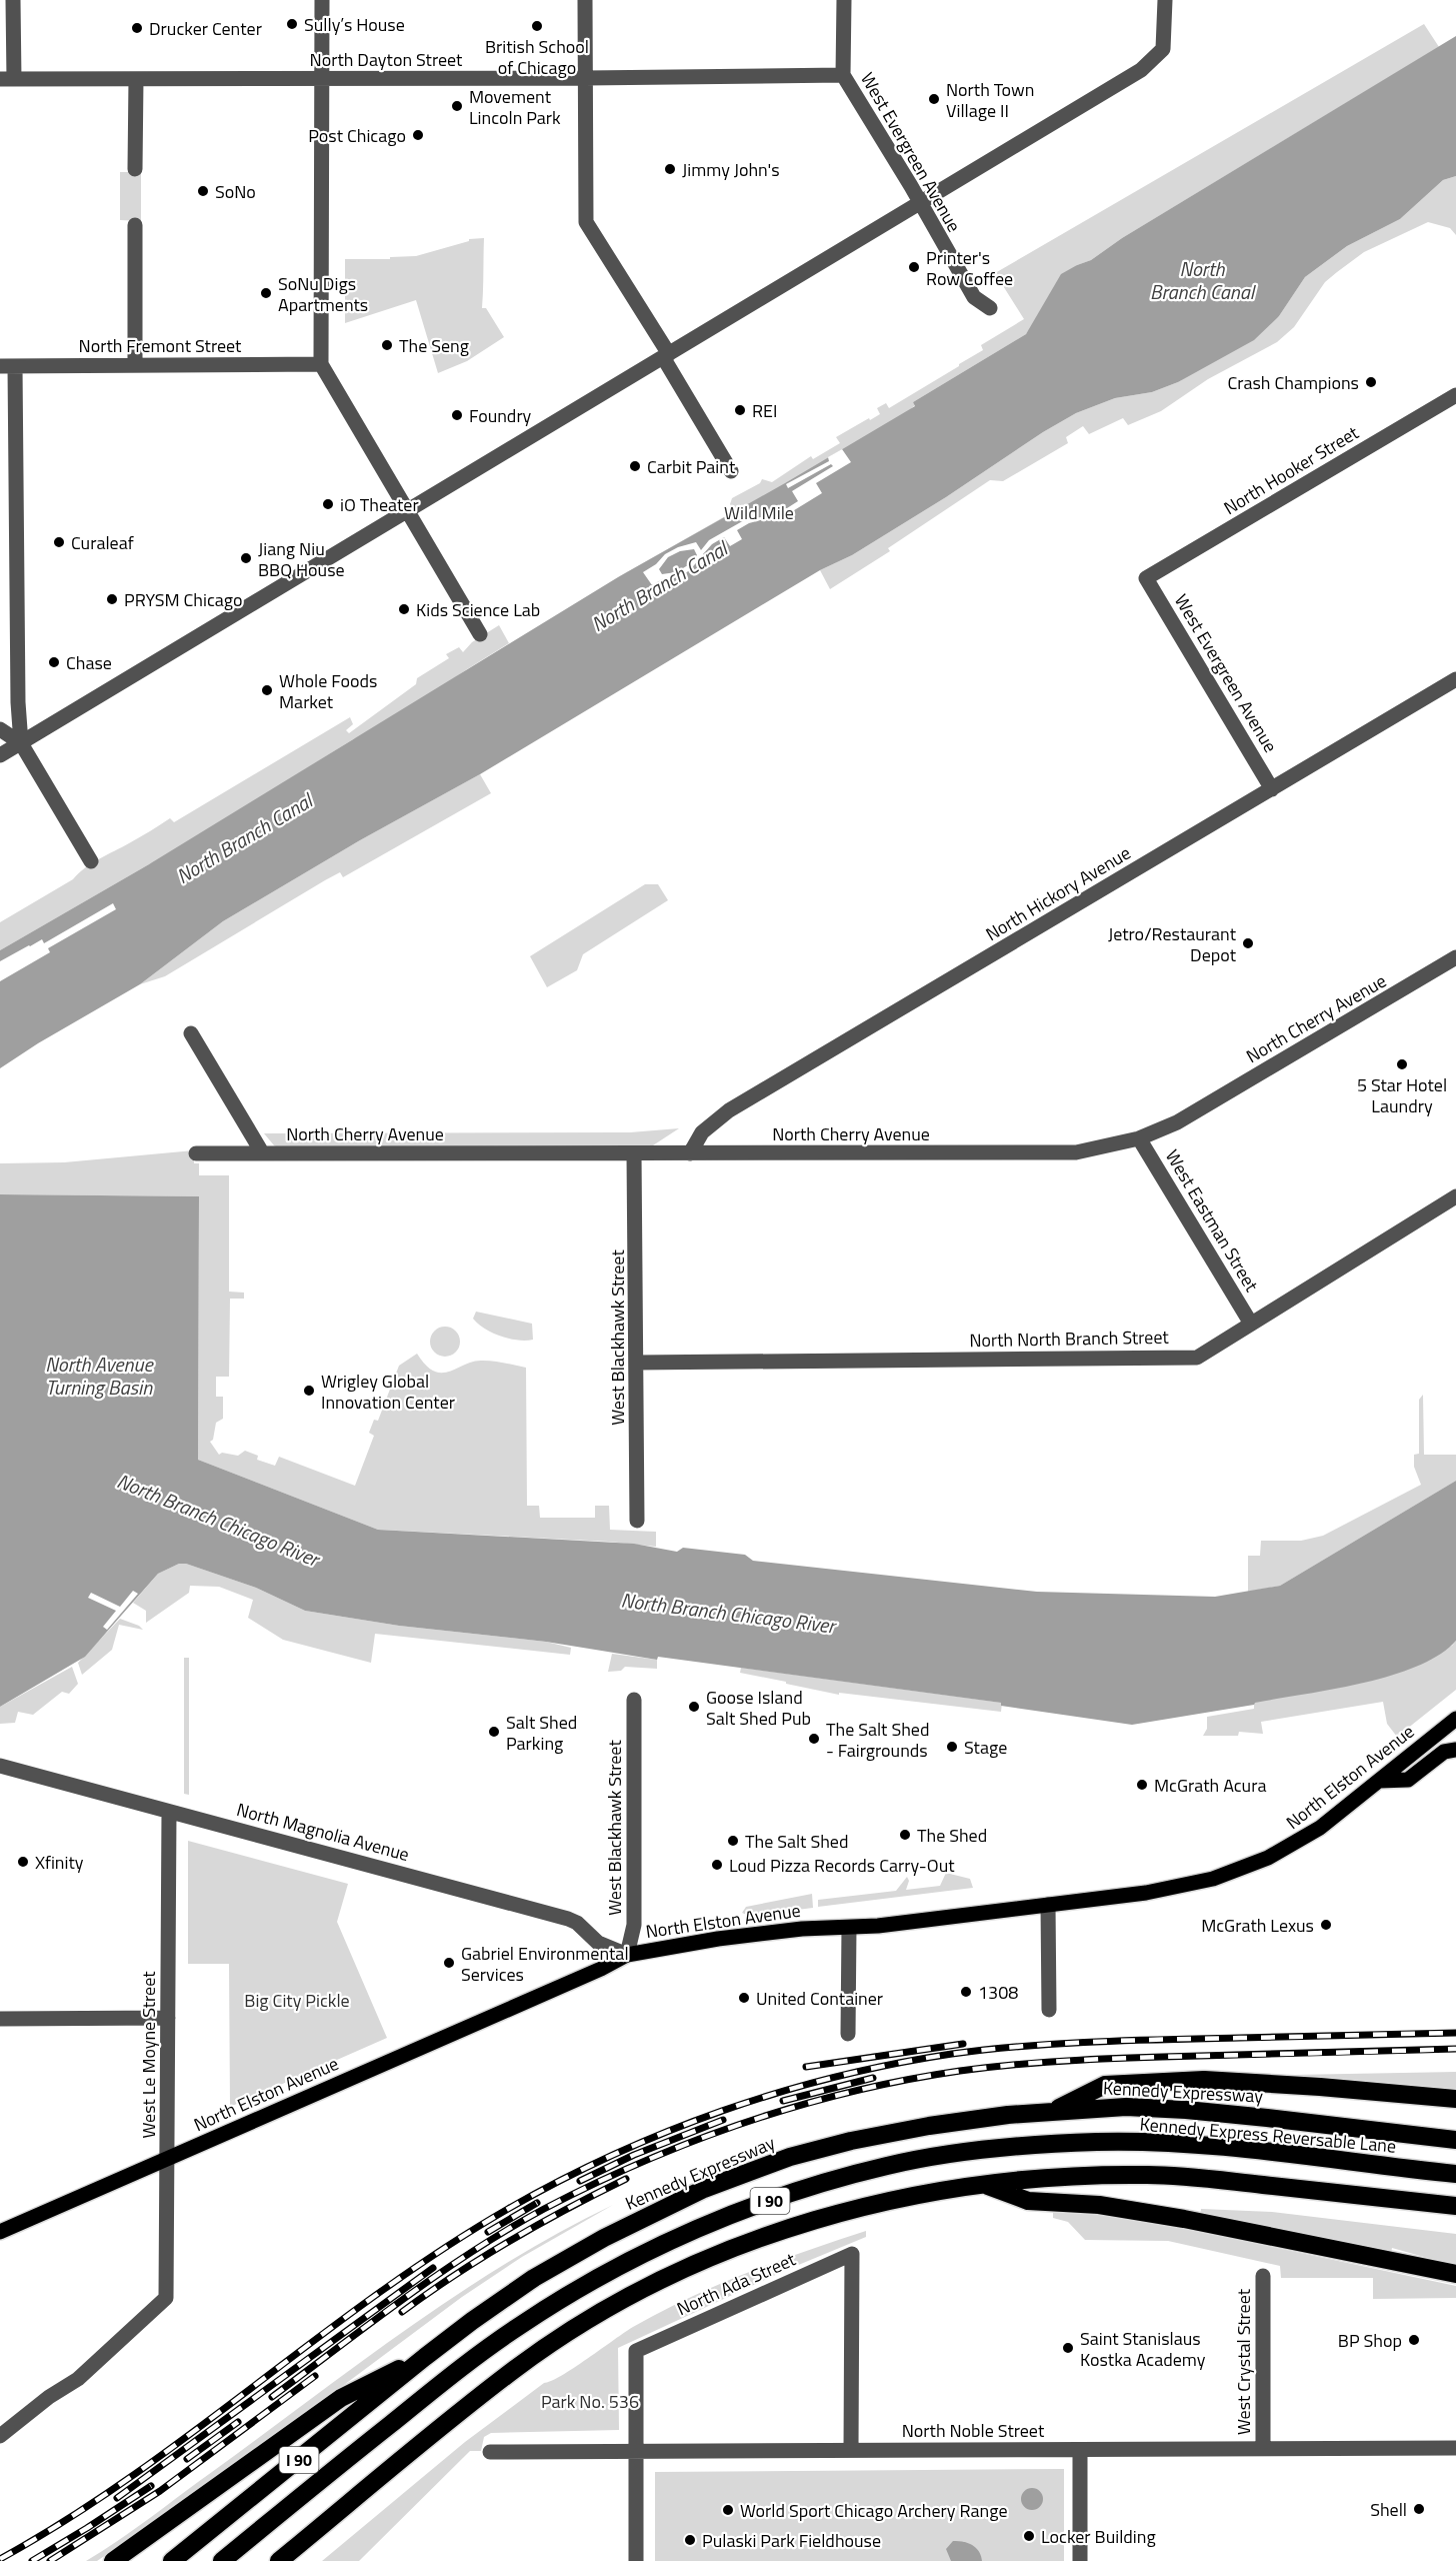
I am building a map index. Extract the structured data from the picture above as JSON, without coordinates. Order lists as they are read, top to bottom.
{
  "streets": {
    "highway": ["Kennedy Expressway", "Kennedy Express Reversable Lane", "I 90"],
    "main road": ["North Elston Avenue"],
    "street": [
      "North Dayton Street",
      "West Evergreen Avenue",
      "North Fremont Street",
      "North Hooker Street",
      "North Hickory Avenue",
      "North Cherry Avenue",
      "West Eastman Street",
      "West Blackhawk Street",
      "North North Branch Street",
      "North Magnolia Avenue",
      "West Le Moyne Street",
      "North Ada Street",
      "West Crystal Street",
      "North Noble Street"
    ]
  },
  "crossings": [
    ["North Dayton Street", "West Evergreen Avenue"],
    ["West Evergreen Avenue", "North Hooker Street"],
    ["West Evergreen Avenue", "North Hickory Avenue"],
    ["North Hickory Avenue", "North Cherry Avenue"],
    ["North Cherry Avenue", "West Eastman Street"],
    ["North Cherry Avenue", "West Blackhawk Street"],
    ["West Eastman Street", "North North Branch Street"],
    ["West Blackhawk Street", "North North Branch Street"],
    ["West Blackhawk Street", "North Elston Avenue"],
    ["West Blackhawk Street", "North Magnolia Avenue"],
    ["North Elston Avenue", "North Magnolia Avenue"],
    ["North Elston Avenue", "West Le Moyne Street"],
    ["North Magnolia Avenue", "West Le Moyne Street"],
    ["North Ada Street", "North Noble Street"],
    ["West Crystal Street", "North Noble Street"]
  ],
  "water": ["North Branch Canal", "North Avenue Turning Basin", "North Branch Chicago River"],
  "parks": ["Wild Mile", "Big City Pickle", "Park No. 536"],
  "places": [
    "Sully’s House",
    "British School of Chicago",
    "Drucker Center",
    "North Town Village II",
    "Movement Lincoln Park",
    "Post Chicago",
    "Jimmy John's",
    "SoNo",
    "Printer's Row Coffee",
    "SoNu Digs Apartments",
    "The Seng",
    "Crash Champions",
    "REI",
    "Foundry",
    "Carbit Paint",
    "iO Theater",
    "Curaleaf",
    "Jiang Niu BBQ House",
    "PRYSM Chicago",
    "Kids Science Lab",
    "Chase",
    "Whole Foods Market",
    "Jetro/Restaurant Depot",
    "5 Star Hotel Laundry",
    "Wrigley Global Innovation Center",
    "Goose Island Salt Shed Pub",
    "Salt Shed Parking",
    "The Salt Shed - Fairgrounds",
    "Stage",
    "McGrath Acura",
    "The Shed",
    "The Salt Shed",
    "Xfinity",
    "Loud Pizza Records Carry-Out",
    "McGrath Lexus",
    "Gabriel Environmental Services",
    "1308",
    "United Container",
    "BP Shop",
    "Saint Stanislaus Kostka Academy",
    "Shell",
    "World Sport Chicago Archery Range",
    "Locker Building",
    "Pulaski Park Fieldhouse"
  ]
}
